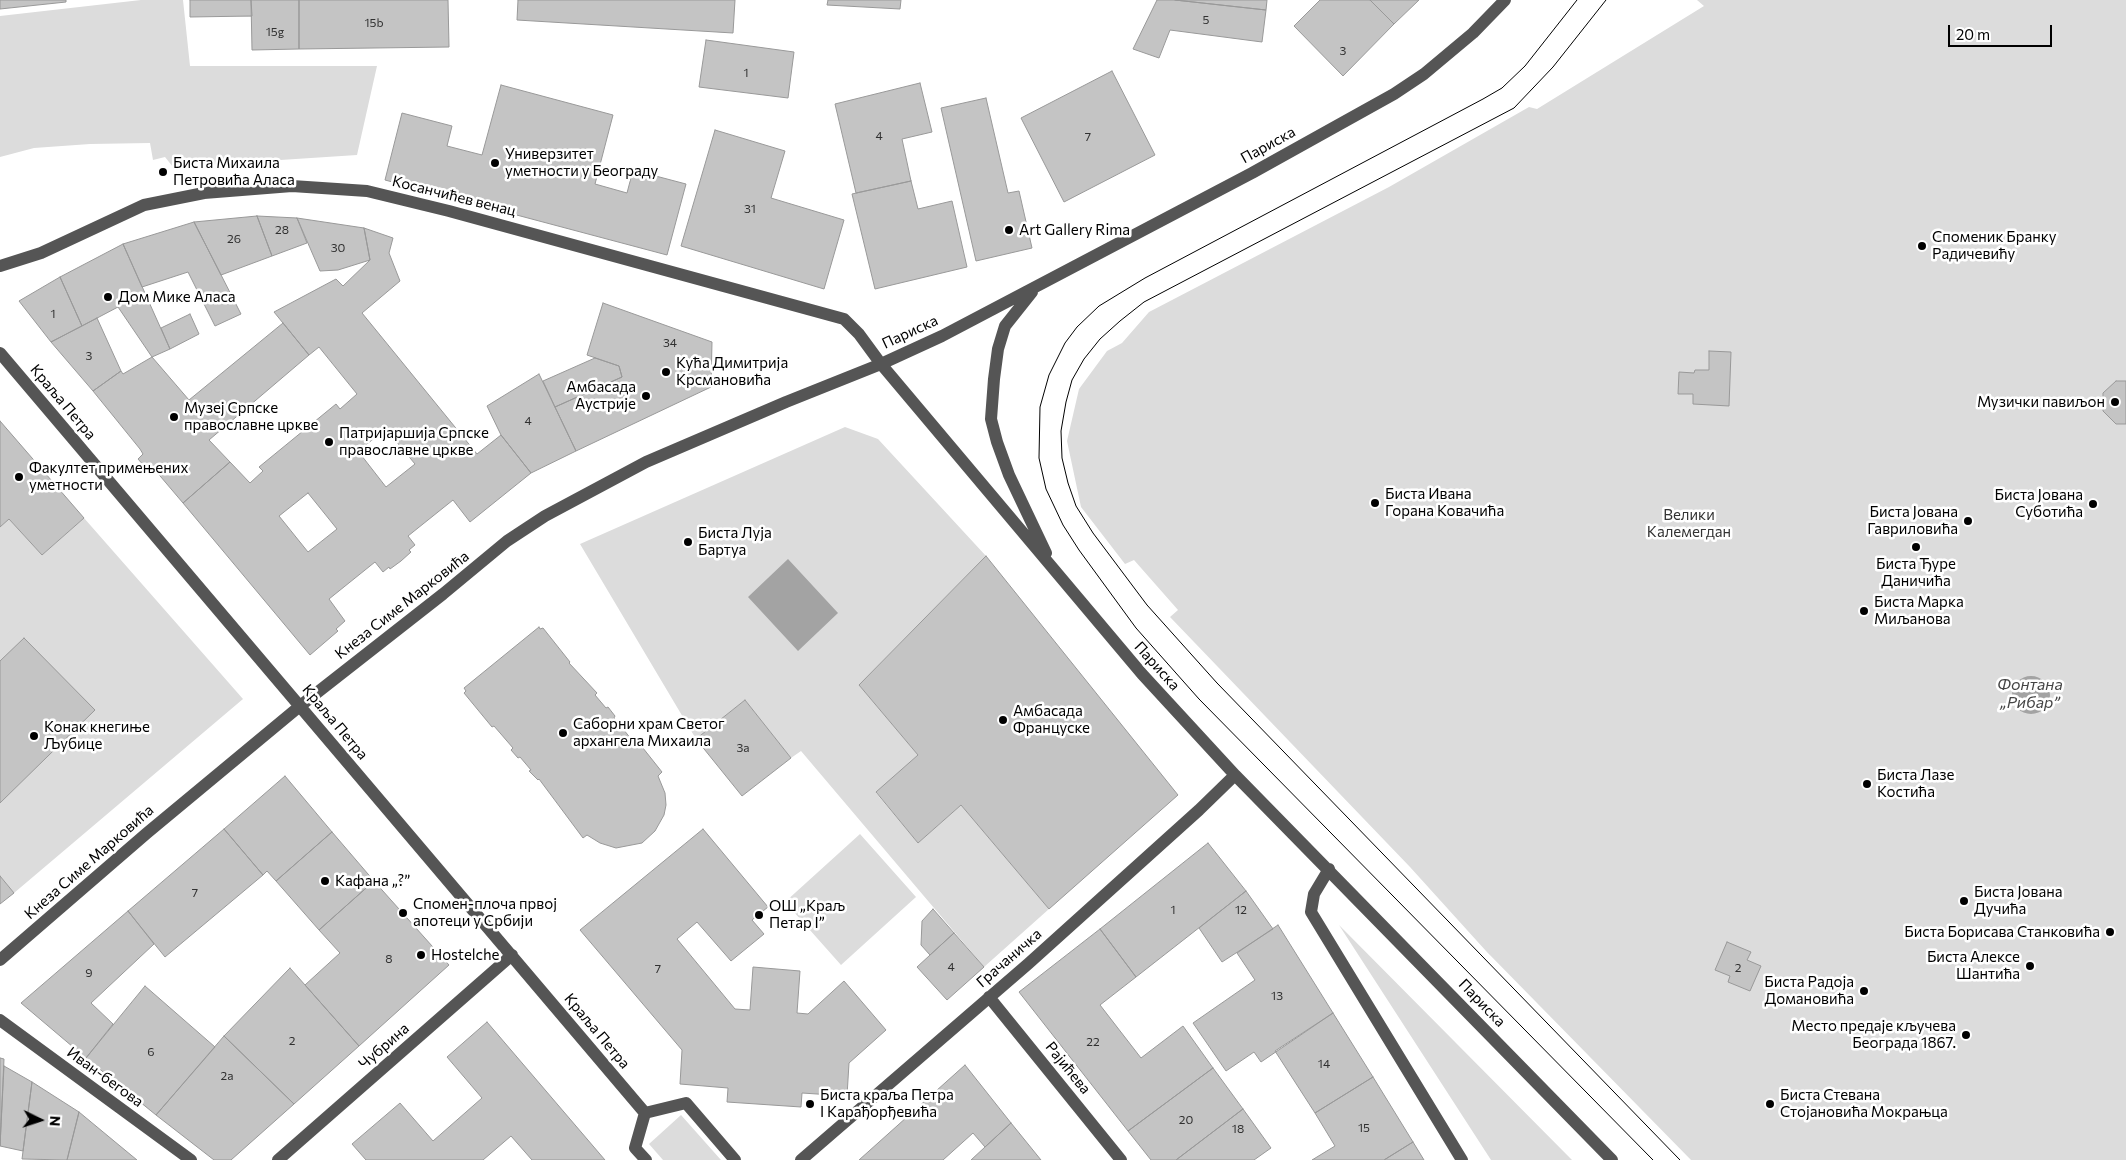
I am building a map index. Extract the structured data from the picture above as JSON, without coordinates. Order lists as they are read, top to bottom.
{
  "streets": {
    "street": [
      "Париска",
      "Косанчићев венац",
      "Краља Петра",
      "Кнеза Симе Марковића",
      "Грачаничка",
      "Чубрина",
      "Рајићева",
      "Иван-бегова"
    ]
  },
  "crossings": [
    ["Париска", "Косанчићев венац"],
    ["Париска", "Кнеза Симе Марковића"],
    ["Париска", "Грачаничка"],
    ["Косанчићев венац", "Кнеза Симе Марковића"],
    ["Краља Петра", "Кнеза Симе Марковића"],
    ["Краља Петра", "Чубрина"],
    ["Грачаничка", "Рајићева"]
  ],
  "water": ["Фонтана „Рибар”"],
  "parks": ["Велики Калемегдан"],
  "places": [
    "Универзитет уметности у Београду",
    "Биста Михаила Петровића Аласа",
    "Art Gallery Rima",
    "Споменик Бранку Радичевићу",
    "Дом Мике Аласа",
    "Кућа Димитрија Крсмановића",
    "Амбасада Аустрије",
    "Музички павиљон",
    "Музеј Српске православне цркве",
    "Патријаршија Српске православне цркве",
    "Факултет примењених уметности",
    "Биста Ивана Горана Ковачића",
    "Биста Јована Суботића",
    "Биста Јована Гавриловића",
    "Биста Луја Бартуа",
    "Биста Ђуре Даничића",
    "Биста Марка Миљанова",
    "Амбасада Француске",
    "Саборни храм Светог архангела Михаила",
    "Конак кнегиње Љубице",
    "Биста Лазе Костића",
    "Кафана „?”",
    "Биста Јована Дучића",
    "Спомен-плоча првој апотеци у Србији",
    "ОШ „Краљ Петар I”",
    "Биста Борисава Станковића",
    "Hostelche",
    "Биста Алексе Шантића",
    "Биста Радоја Домановића",
    "Место предаје кључева Београда 1867.",
    "Биста краља Петра I Карађорђевића",
    "Биста Стевана Стојановића Мокрањца"
  ],
  "house_numbers": [
    "5",
    "15b",
    "15g",
    "3",
    "1",
    "4",
    "7",
    "31",
    "28",
    "26",
    "30",
    "1",
    "34",
    "3",
    "4",
    "3a",
    "7",
    "1",
    "12",
    "8",
    "4",
    "2",
    "7",
    "9",
    "13",
    "2",
    "22",
    "6",
    "14",
    "2a",
    "20",
    "15",
    "18"
  ],
  "scale_bar": "20 m",
  "north": "right"
}
